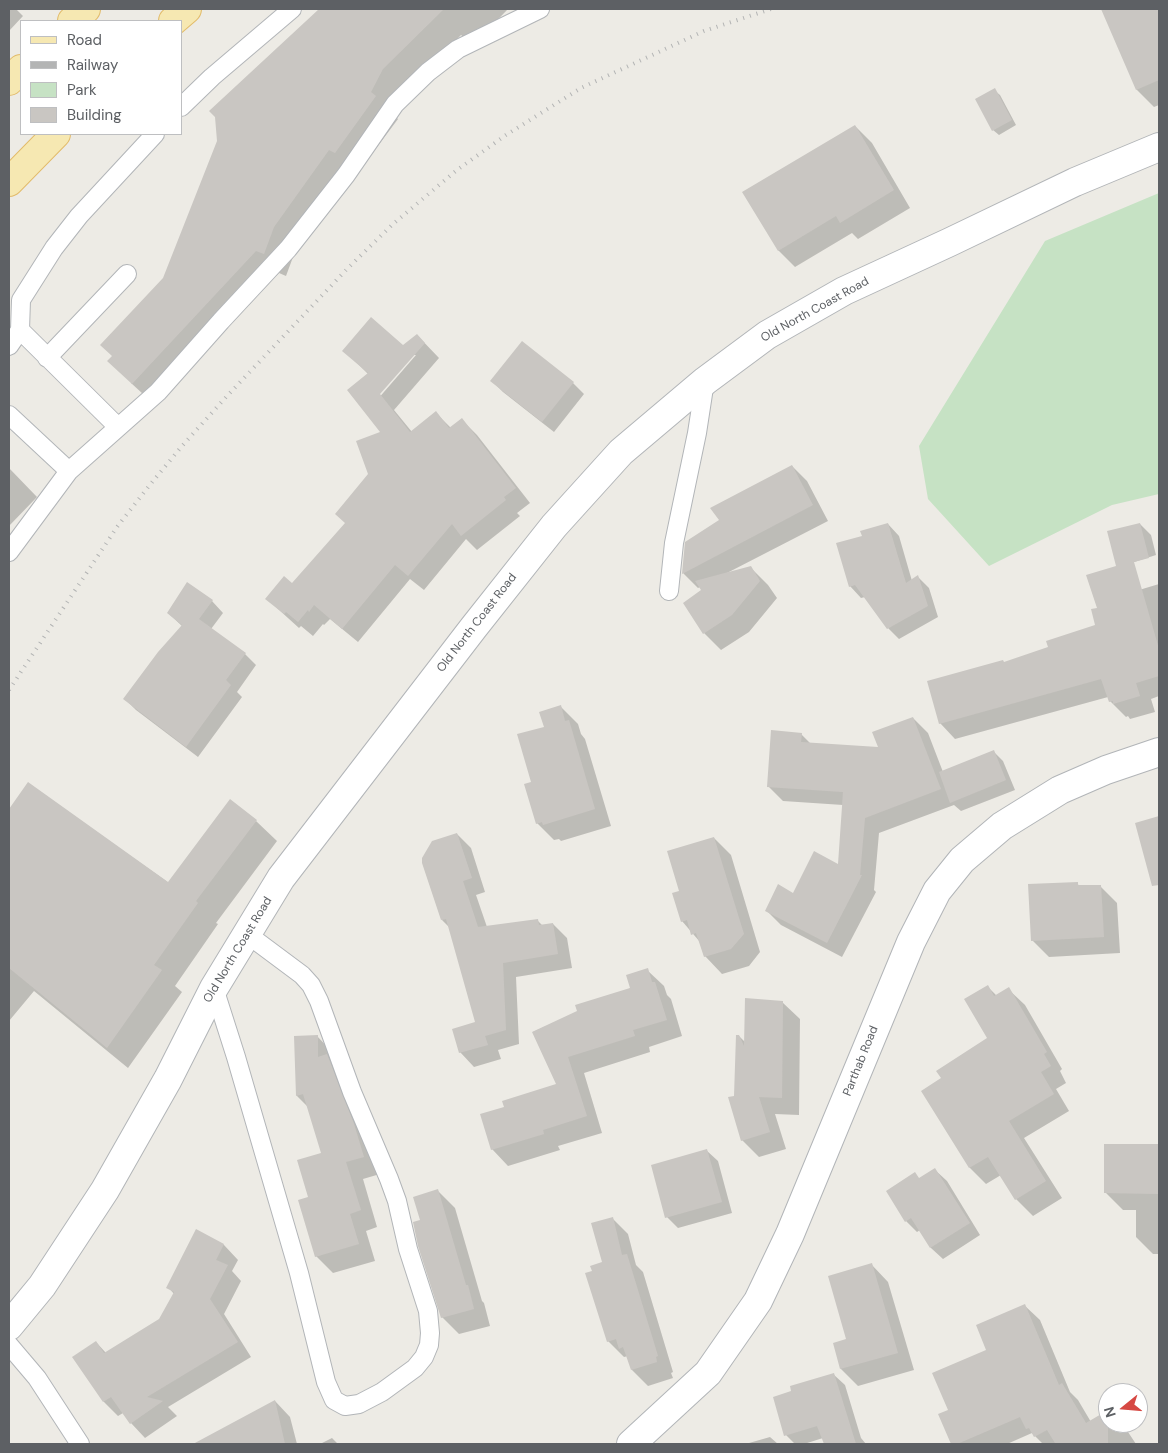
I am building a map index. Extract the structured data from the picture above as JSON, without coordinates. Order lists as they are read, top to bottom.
{
  "streets": {
    "street": ["Old North Coast Road", "Parthab Road"]
  },
  "legend": [
    "Road",
    "Railway",
    "Park",
    "Building"
  ],
  "north": "left"
}
